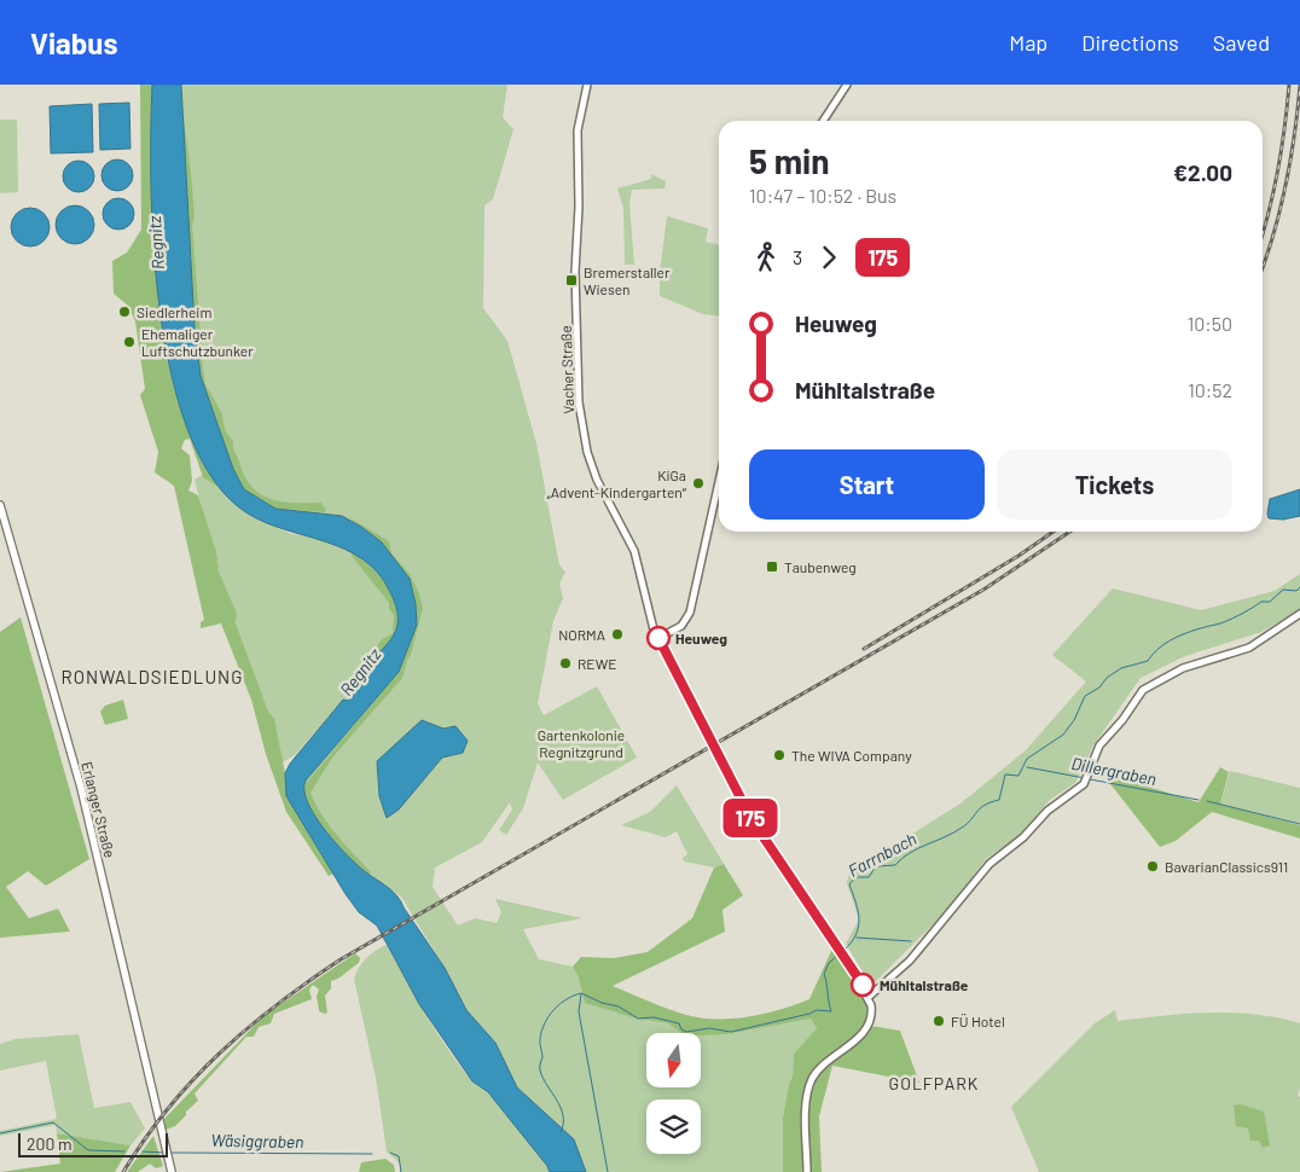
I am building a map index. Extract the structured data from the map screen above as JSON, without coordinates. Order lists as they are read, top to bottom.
{
  "streets": {
    "main road": ["Erlanger Straße"],
    "street": ["Vacher Straße"]
  },
  "districts": ["RONWALDSIEDLUNG", "GOLFPARK"],
  "water": [
    "Regnitz",
    "Dillergraben",
    "Farrnbach",
    "Wäsiggraben"
  ],
  "parks": ["Gartenkolonie Regnitzgrund"],
  "places": {
    "transit": ["Bremerstaller Wiesen", "Taubenweg"],
    "other": [
      "Siedlerheim",
      "Ehemaliger Luftschutzbunker",
      "KiGa „Advent-Kindergarten“",
      "NORMA",
      "Heuweg",
      "REWE",
      "The WIVA Company",
      "BavarianClassics911",
      "Mühltalstraße",
      "FÜ Hotel"
    ]
  },
  "lines": ["bus line 175"],
  "scale_bar": "200 m",
  "north": "bottom",
  "page": {
    "header": "Viabus",
    "nav": ["Map", "Directions", "Saved"],
    "on_map": "175",
    "heading": ["5 min", "10:47 – 10:52 · Bus", "€2.00"],
    "legs": ["3", "175"],
    "list": [
      {
        "name": "Heuweg",
        "value": "10:50"
      },
      {
        "name": "Mühltalstraße",
        "value": "10:52"
      }
    ],
    "buttons": ["Start", "Tickets"],
    "scale": "200 m"
  }
}
